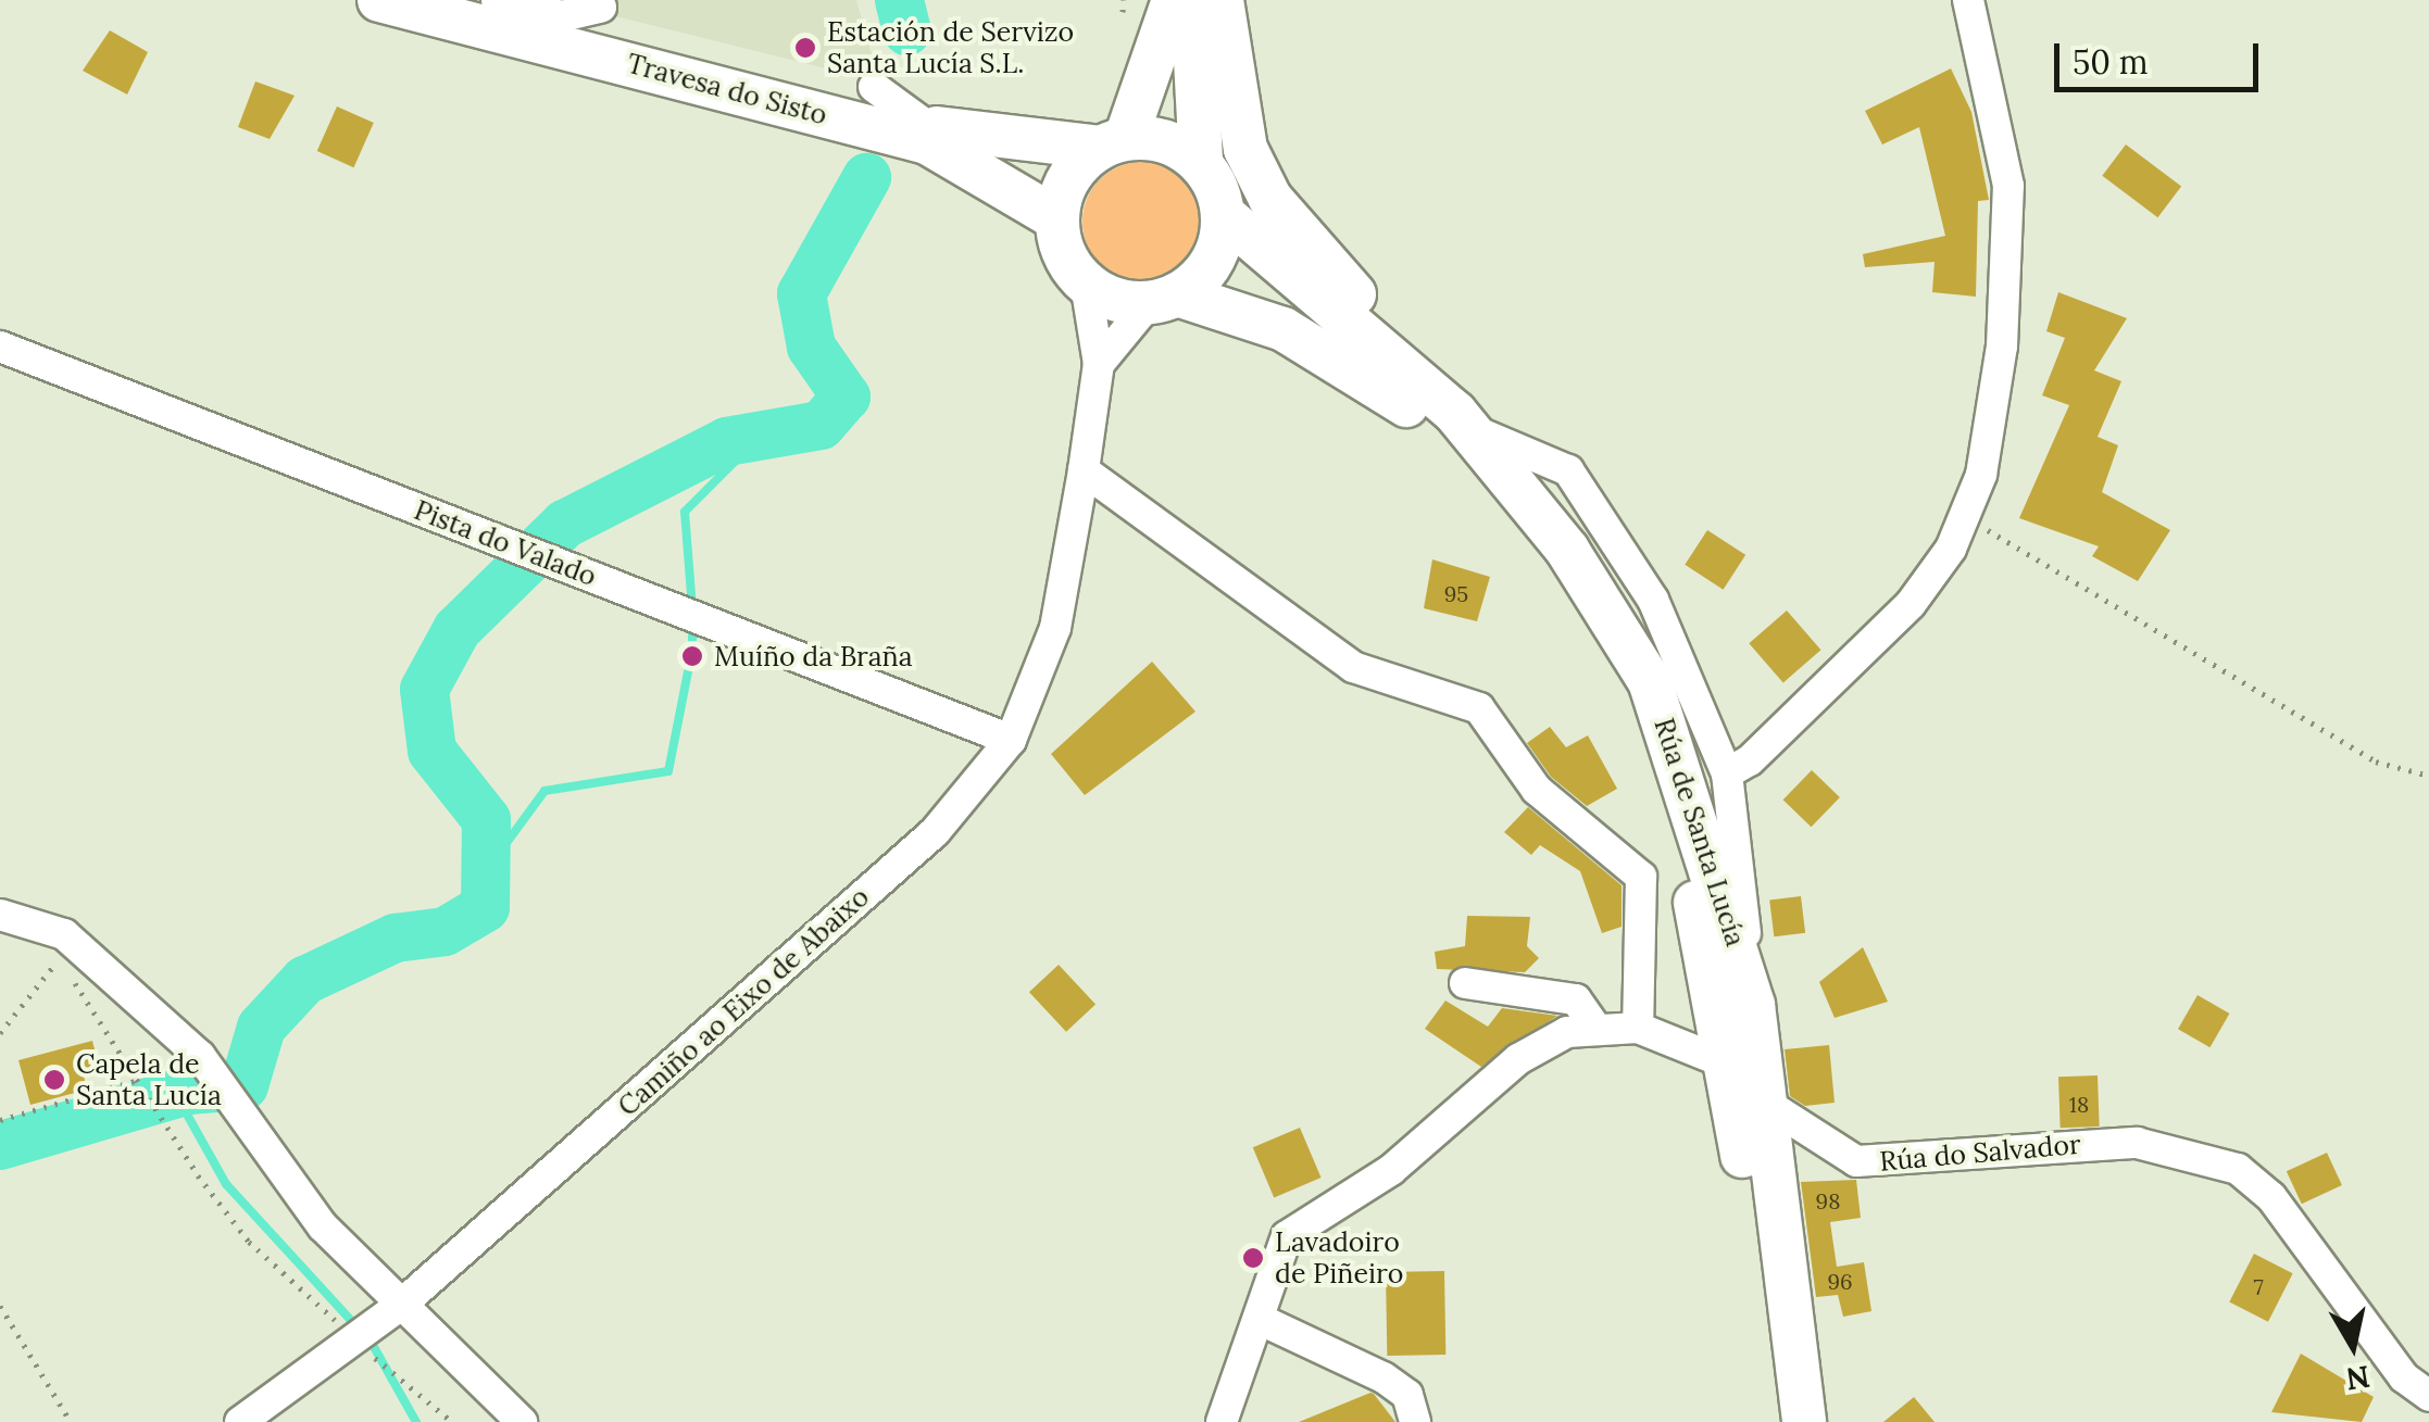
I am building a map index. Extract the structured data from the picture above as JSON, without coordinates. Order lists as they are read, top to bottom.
{
  "streets": {
    "highway": ["Travesa do Sisto", "Rúa de Santa Lucía"],
    "street": ["Pista do Valado", "Camiño ao Eixo de Abaixo", "Rúa do Salvador"]
  },
  "crossings": [
    ["Travesa do Sisto", "Rúa de Santa Lucía"],
    ["Pista do Valado", "Camiño ao Eixo de Abaixo"],
    ["Rúa de Santa Lucía", "Rúa do Salvador"]
  ],
  "places": [
    "Estación de Servizo Santa Lucía S.L.",
    "Muíño da Braña",
    "Capela de Santa Lucía",
    "Lavadoiro de Piñeiro"
  ],
  "house_numbers": [
    "95",
    "18",
    "98",
    "96",
    "7"
  ],
  "scale_bar": "50 m",
  "north": "bottom"
}
